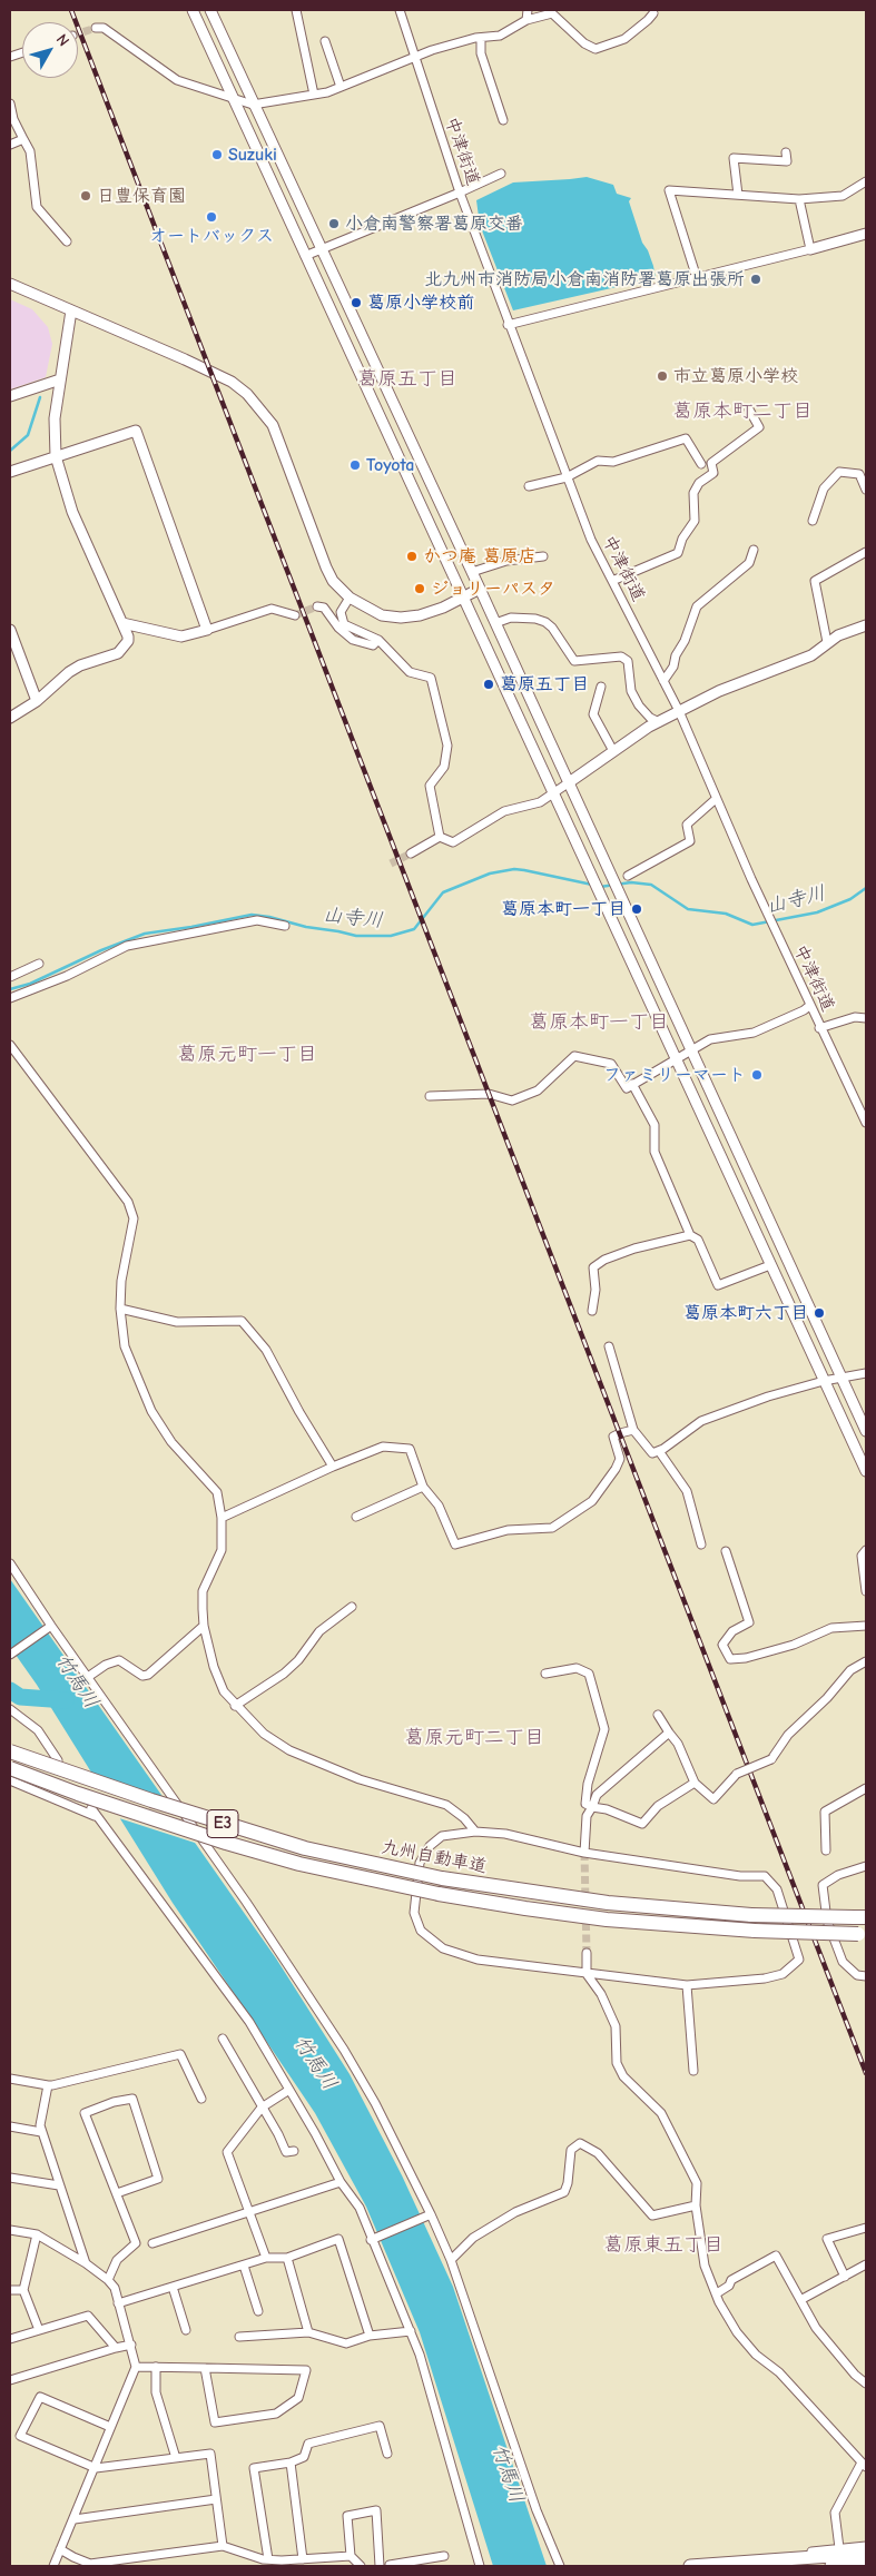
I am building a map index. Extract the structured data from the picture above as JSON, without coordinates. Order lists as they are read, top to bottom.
{
  "streets": {
    "highway": ["E3", "九州自動車道"],
    "street": ["中津街道"]
  },
  "districts": [
    "葛原五丁目",
    "葛原本町二丁目",
    "葛原本町一丁目",
    "葛原元町一丁目",
    "葛原元町二丁目",
    "葛原東五丁目"
  ],
  "water": ["山寺川", "竹馬川"],
  "places": [
    "Suzuki",
    "日豊保育園",
    "オートバックス",
    "小倉南警察署葛原交番",
    "北九州市消防局小倉南消防署葛原出張所",
    "葛原小学校前",
    "市立葛原小学校",
    "Toyota",
    "かつ庵 葛原店",
    "ジョリーパスタ",
    "葛原五丁目",
    "葛原本町一丁目",
    "ファミリーマート",
    "葛原本町六丁目"
  ],
  "north": "top right"
}
